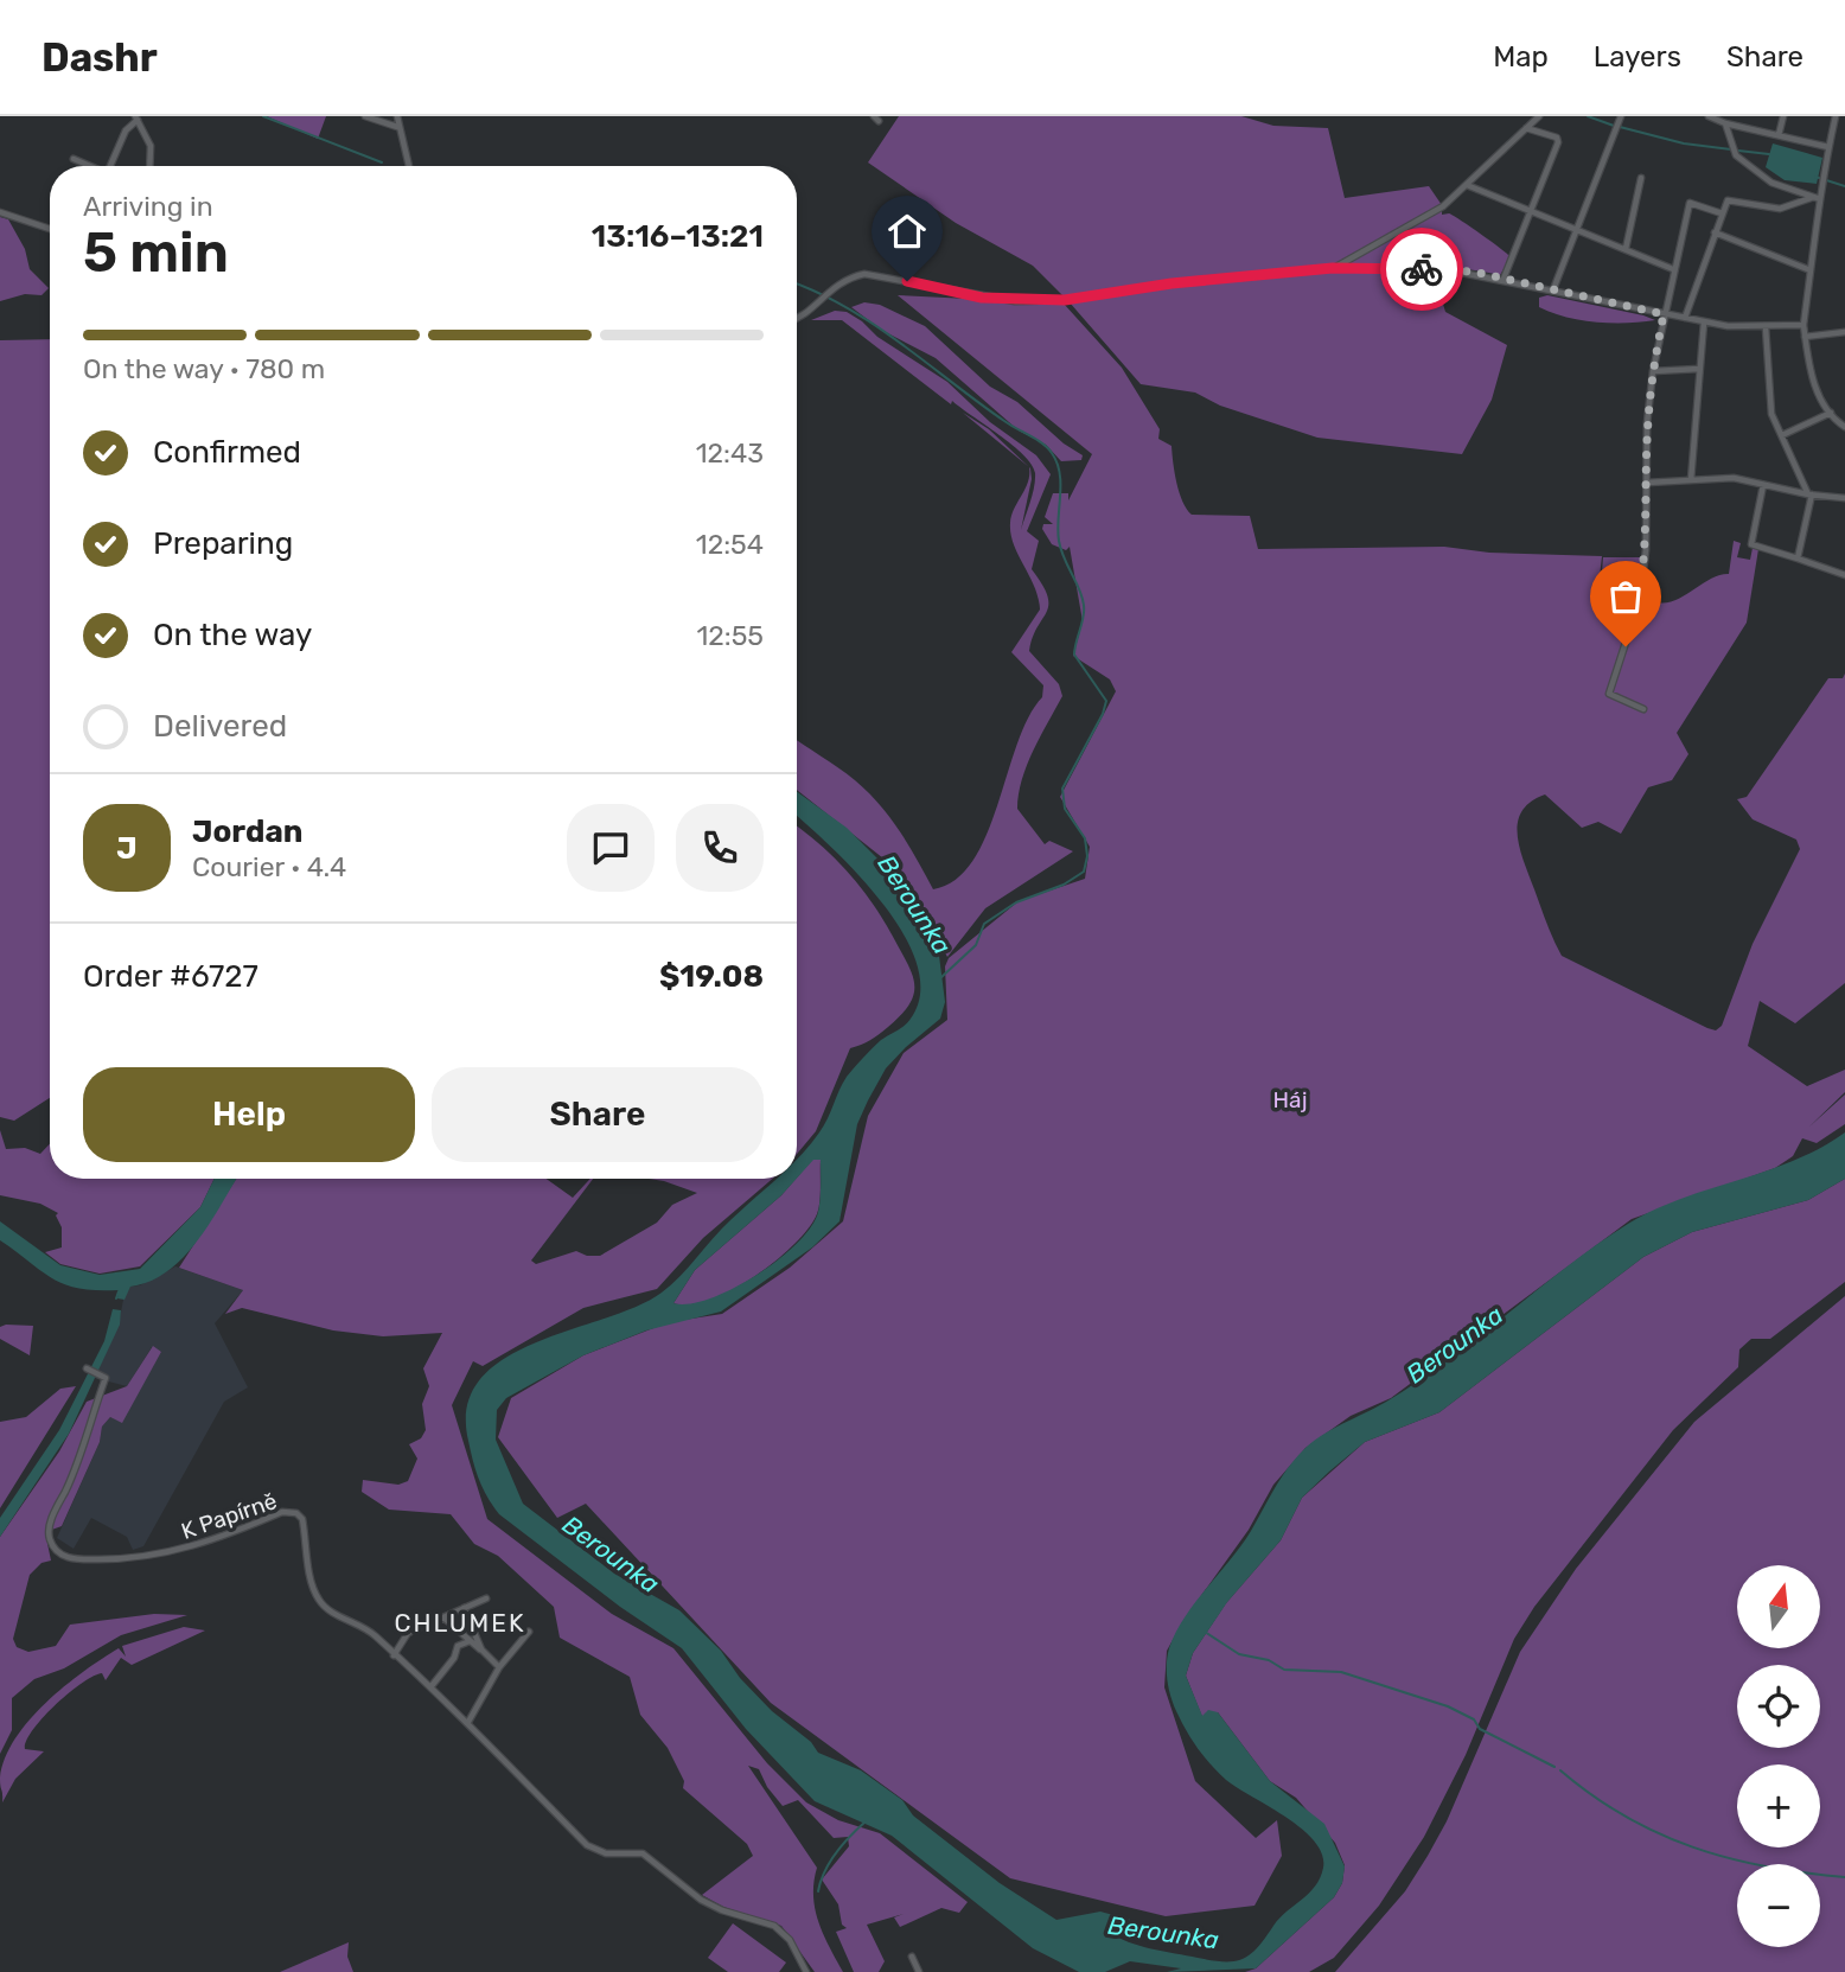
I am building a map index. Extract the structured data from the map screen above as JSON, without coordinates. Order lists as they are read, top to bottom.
{
  "streets": {
    "street": ["K Papírně"]
  },
  "districts": ["CHLUMEK"],
  "water": ["Berounka"],
  "parks": ["Háj"],
  "north": "top",
  "page": {
    "header": "Dashr",
    "nav": ["Map", "Layers", "Share"],
    "heading": ["5 min", "Arriving in", "13:16–13:21"],
    "panel": [
      "Jordan",
      "Courier · 4.4",
      "Order #6727",
      "$19.08"
    ],
    "bar": "On the way · 780 m",
    "list": [
      ["Confirmed", "12:43"],
      ["Preparing", "12:54"],
      ["On the way", "12:55"],
      "Delivered"
    ],
    "round": "J",
    "buttons": ["Help", "Share"],
    "map_buttons": ["+", "−"]
  }
}
